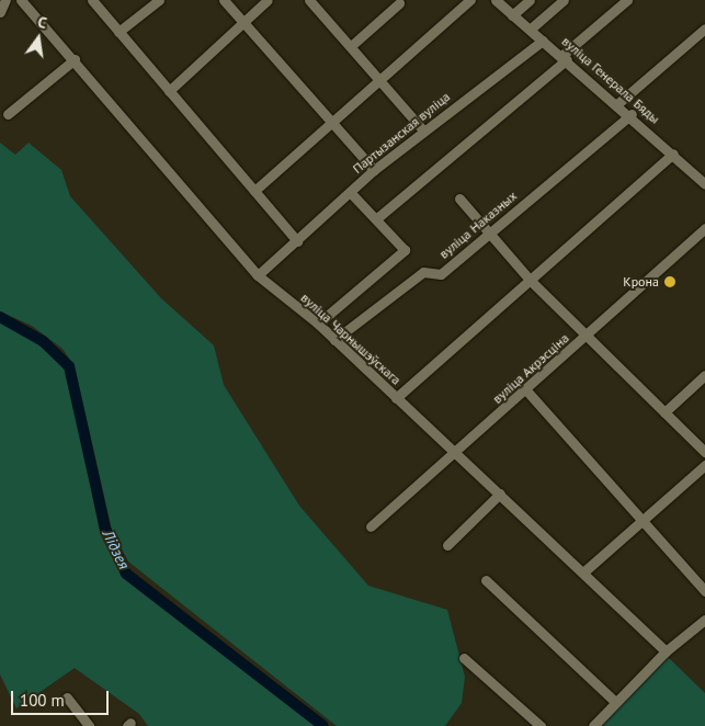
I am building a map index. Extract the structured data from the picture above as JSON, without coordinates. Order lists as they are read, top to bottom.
{
  "streets": {
    "street": [
      "вуліца Генерала Бяды",
      "Партызанская вуліца",
      "вуліца Наказных",
      "вуліца Чарнышэўскага",
      "вуліца Акрэсціна"
    ]
  },
  "crossings": [
    ["вуліца Генерала Бяды", "Партызанская вуліца"],
    ["вуліца Генерала Бяды", "вуліца Наказных"],
    ["Партызанская вуліца", "вуліца Чарнышэўскага"],
    ["вуліца Наказных", "вуліца Чарнышэўскага"],
    ["вуліца Чарнышэўскага", "вуліца Акрэсціна"]
  ],
  "water": ["Лідзея"],
  "places": ["Крона"],
  "scale_bar": "100 m",
  "north": "top"
}
